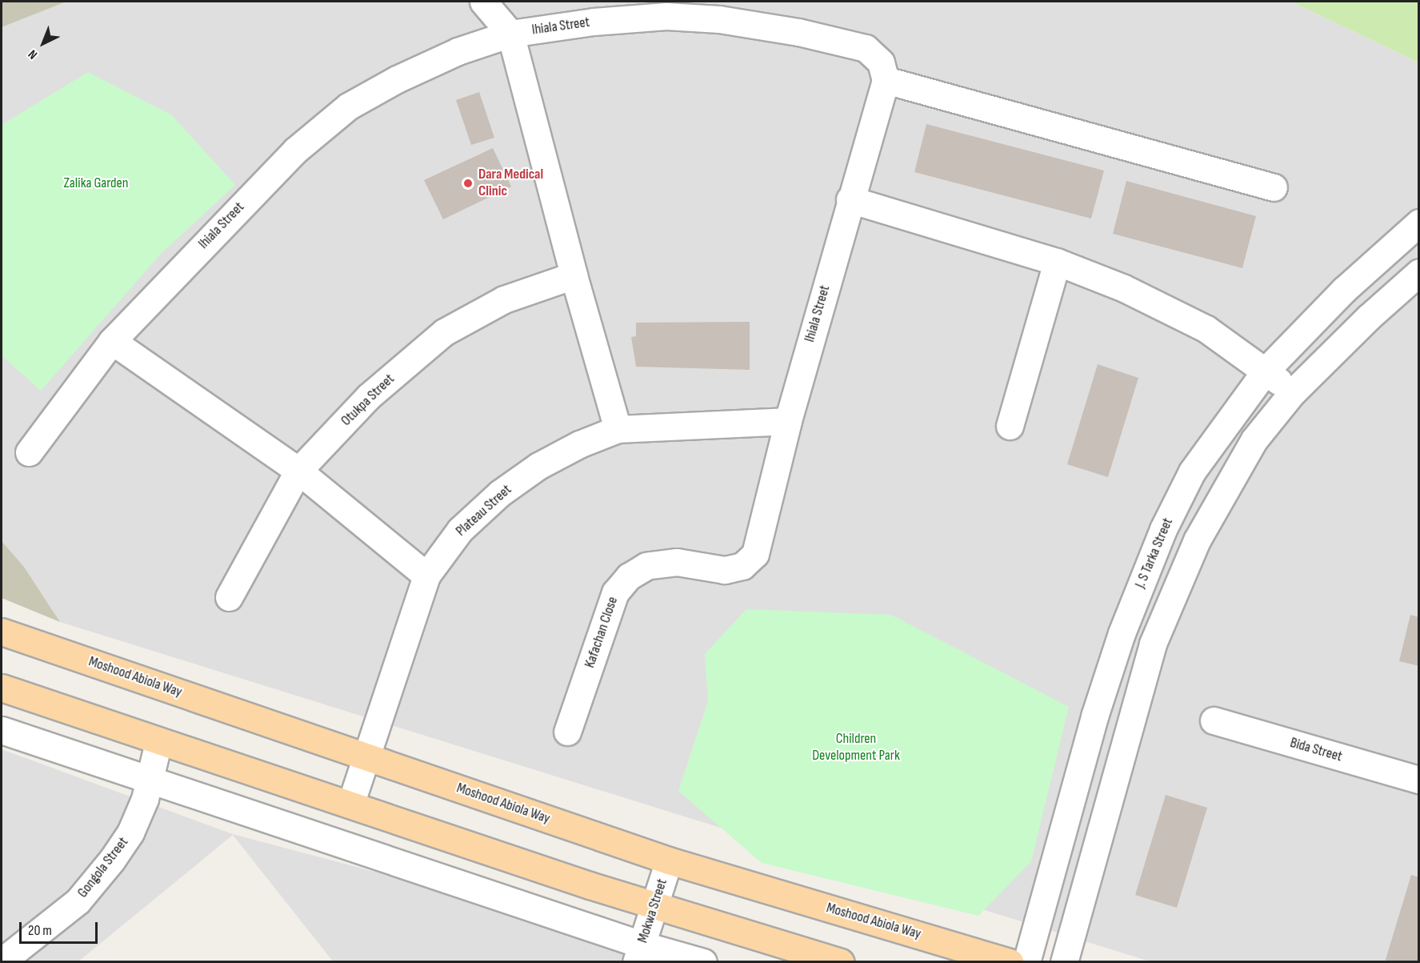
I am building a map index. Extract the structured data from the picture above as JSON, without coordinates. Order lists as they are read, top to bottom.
{
  "streets": {
    "main road": ["Moshood Abiola Way"],
    "street": [
      "Ihiala Street",
      "Otukpa Street",
      "Plateau Street",
      "J. S Tarka Street",
      "Kafachan Close",
      "Bida Street",
      "Gongola Street",
      "Mokwa Street"
    ]
  },
  "crossings": [
    ["Ihiala Street", "Plateau Street"],
    ["Ihiala Street", "Kafachan Close"],
    ["Plateau Street", "Kafachan Close"],
    ["Plateau Street", "Moshood Abiola Way"],
    ["Moshood Abiola Way", "Mokwa Street"]
  ],
  "parks": ["Zalika Garden", "Children Development Park"],
  "places": ["Dara Medical Clinic"],
  "scale_bar": "20 m",
  "north": "bottom left"
}
